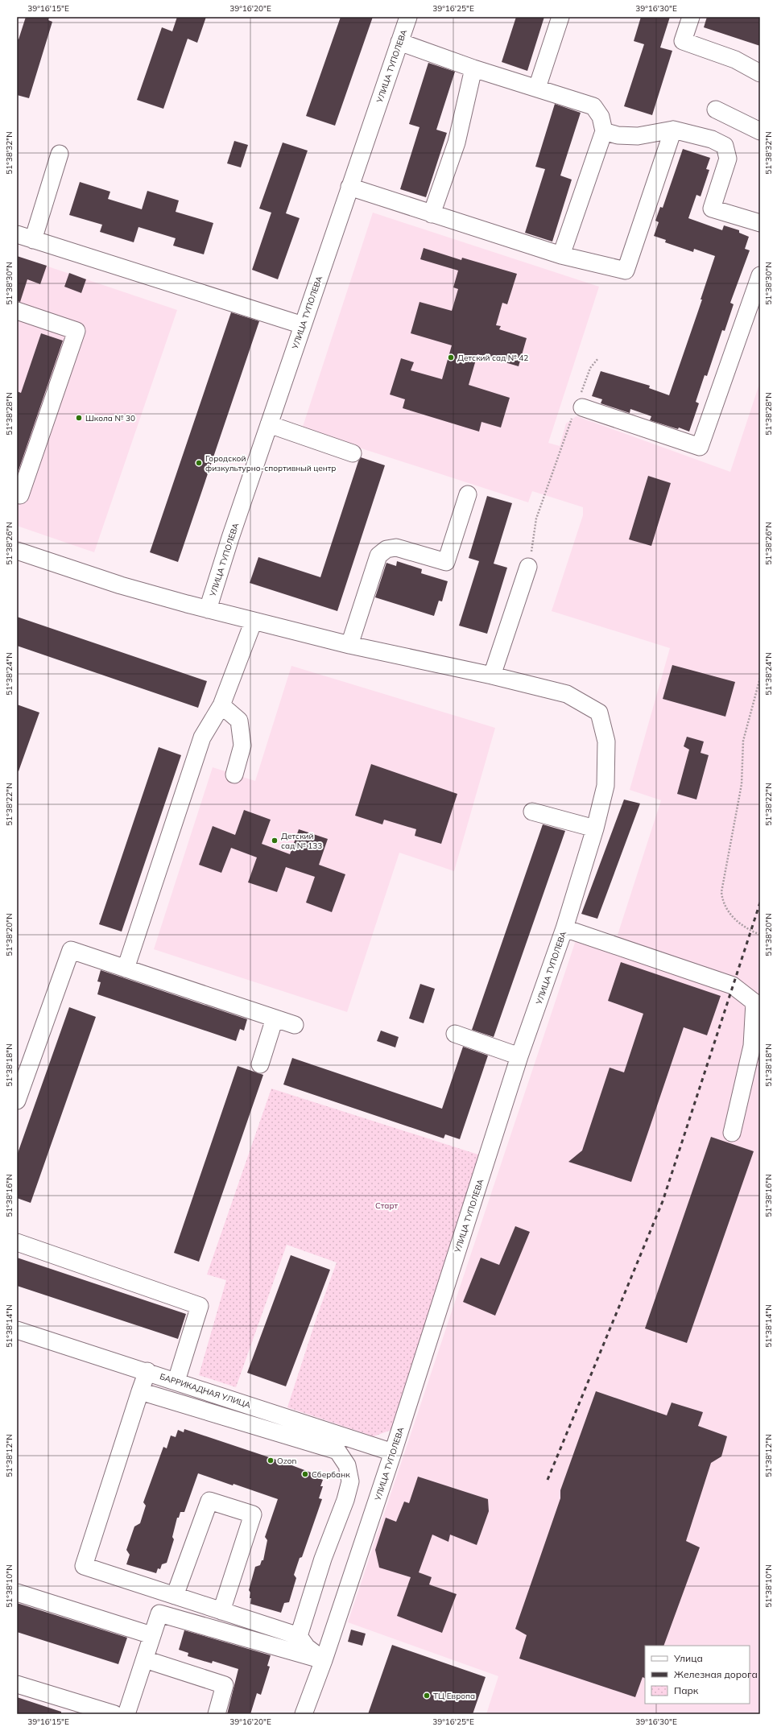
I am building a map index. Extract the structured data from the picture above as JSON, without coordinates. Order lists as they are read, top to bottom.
{
  "streets": {
    "street": ["УЛИЦА ТУПОЛЕВА", "БАРРИКАДНАЯ УЛИЦА"]
  },
  "crossings": [
    ["УЛИЦА ТУПОЛЕВА", "БАРРИКАДНАЯ УЛИЦА"]
  ],
  "parks": ["Старт"],
  "places": [
    "Детский сад № 42",
    "Школа № 30",
    "Городской физкультурно-спортивный центр",
    "Детский сад № 133",
    "Ozon",
    "Сбербанк",
    "ТЦ Европа"
  ],
  "legend": ["Улица", "Железная дорога", "Парк"],
  "coordinates": [
    "39°16'15\"E",
    "39°16'20\"E",
    "39°16'25\"E",
    "39°16'30\"E",
    "51°38'32\"N",
    "51°38'30\"N",
    "51°38'28\"N",
    "51°38'26\"N",
    "51°38'24\"N",
    "51°38'22\"N",
    "51°38'20\"N",
    "51°38'18\"N",
    "51°38'16\"N",
    "51°38'14\"N",
    "51°38'12\"N",
    "51°38'10\"N"
  ]
}
